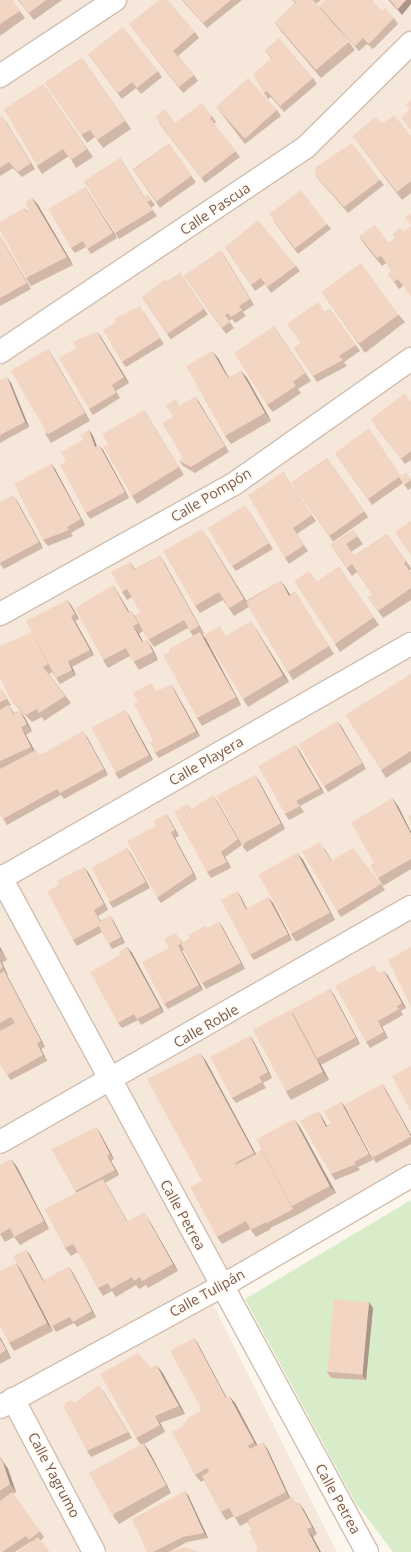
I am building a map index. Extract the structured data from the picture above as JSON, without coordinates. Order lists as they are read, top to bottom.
{
  "streets": {
    "street": [
      "Calle Pascua",
      "Calle Pompón",
      "Calle Playera",
      "Calle Roble",
      "Calle Petrea",
      "Calle Tulipán",
      "Calle Yagrumo"
    ]
  },
  "crossings": [
    ["Calle Playera", "Calle Petrea"],
    ["Calle Roble", "Calle Petrea"],
    ["Calle Petrea", "Calle Tulipán"],
    ["Calle Tulipán", "Calle Yagrumo"]
  ]
}
